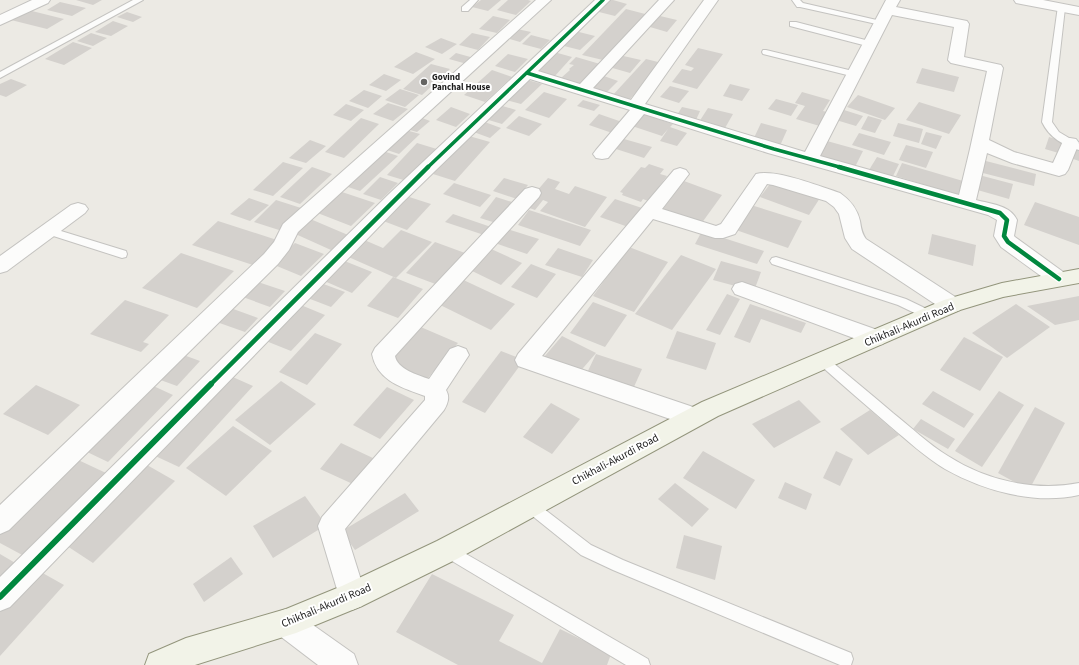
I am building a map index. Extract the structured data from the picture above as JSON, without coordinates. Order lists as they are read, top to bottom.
{
  "streets": {
    "main road": ["Chikhali-Akurdi Road"]
  },
  "places": ["Govind Panchal House"]
}
